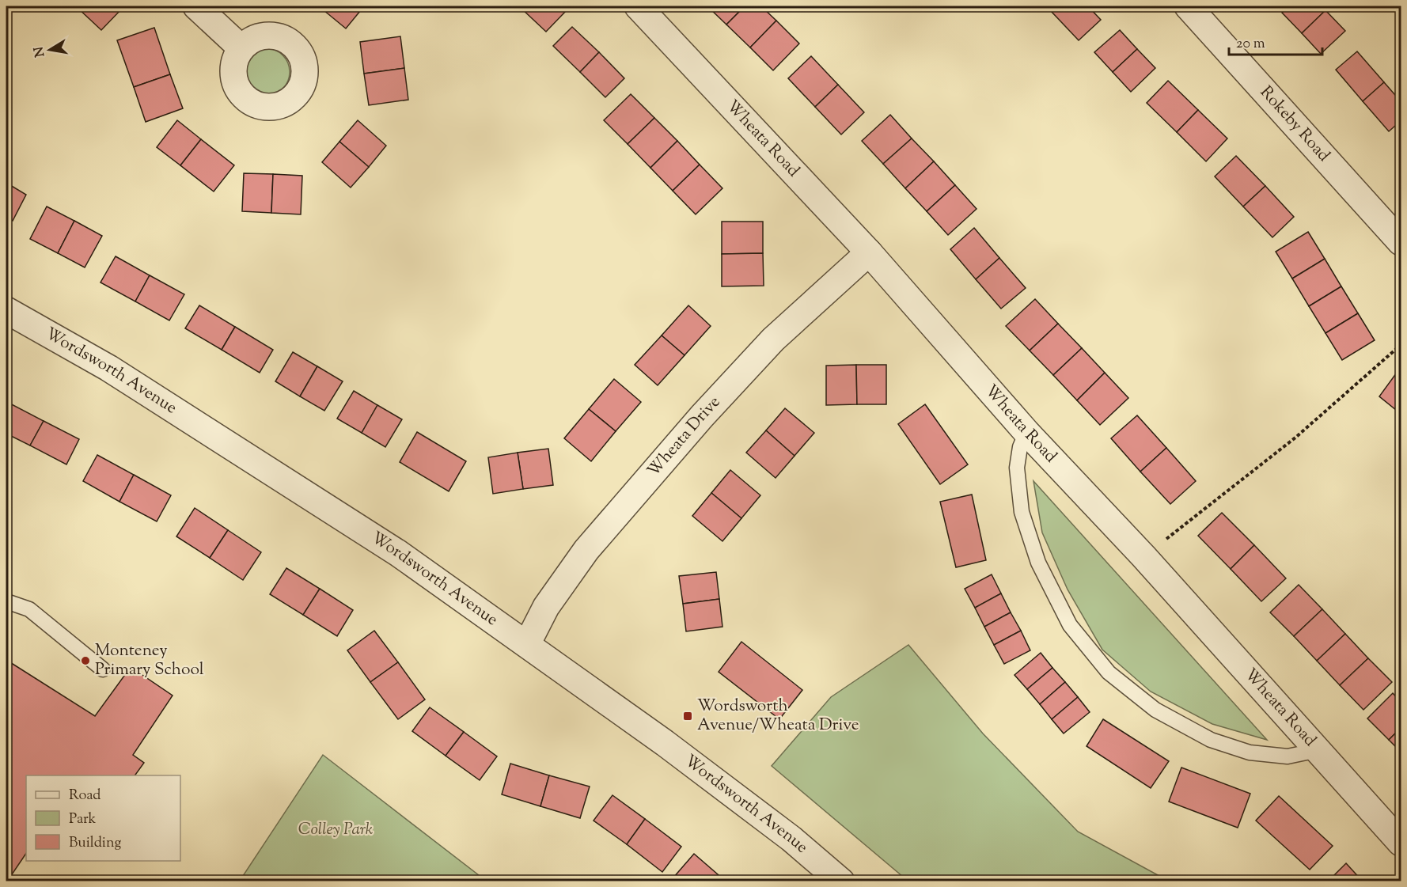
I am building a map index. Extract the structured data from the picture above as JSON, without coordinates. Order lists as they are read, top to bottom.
{
  "streets": {
    "street": [
      "Rokeby Road",
      "Wheata Road",
      "Wordsworth Avenue",
      "Wheata Drive"
    ]
  },
  "crossings": [
    ["Wheata Road", "Wheata Drive"],
    ["Wordsworth Avenue", "Wheata Drive"]
  ],
  "parks": ["Colley Park"],
  "places": {
    "other": ["Monteney Primary School"],
    "transit": ["Wordsworth Avenue/Wheata Drive"]
  },
  "legend": ["Road", "Park", "Building"],
  "scale_bar": "20 m",
  "north": "left"
}
